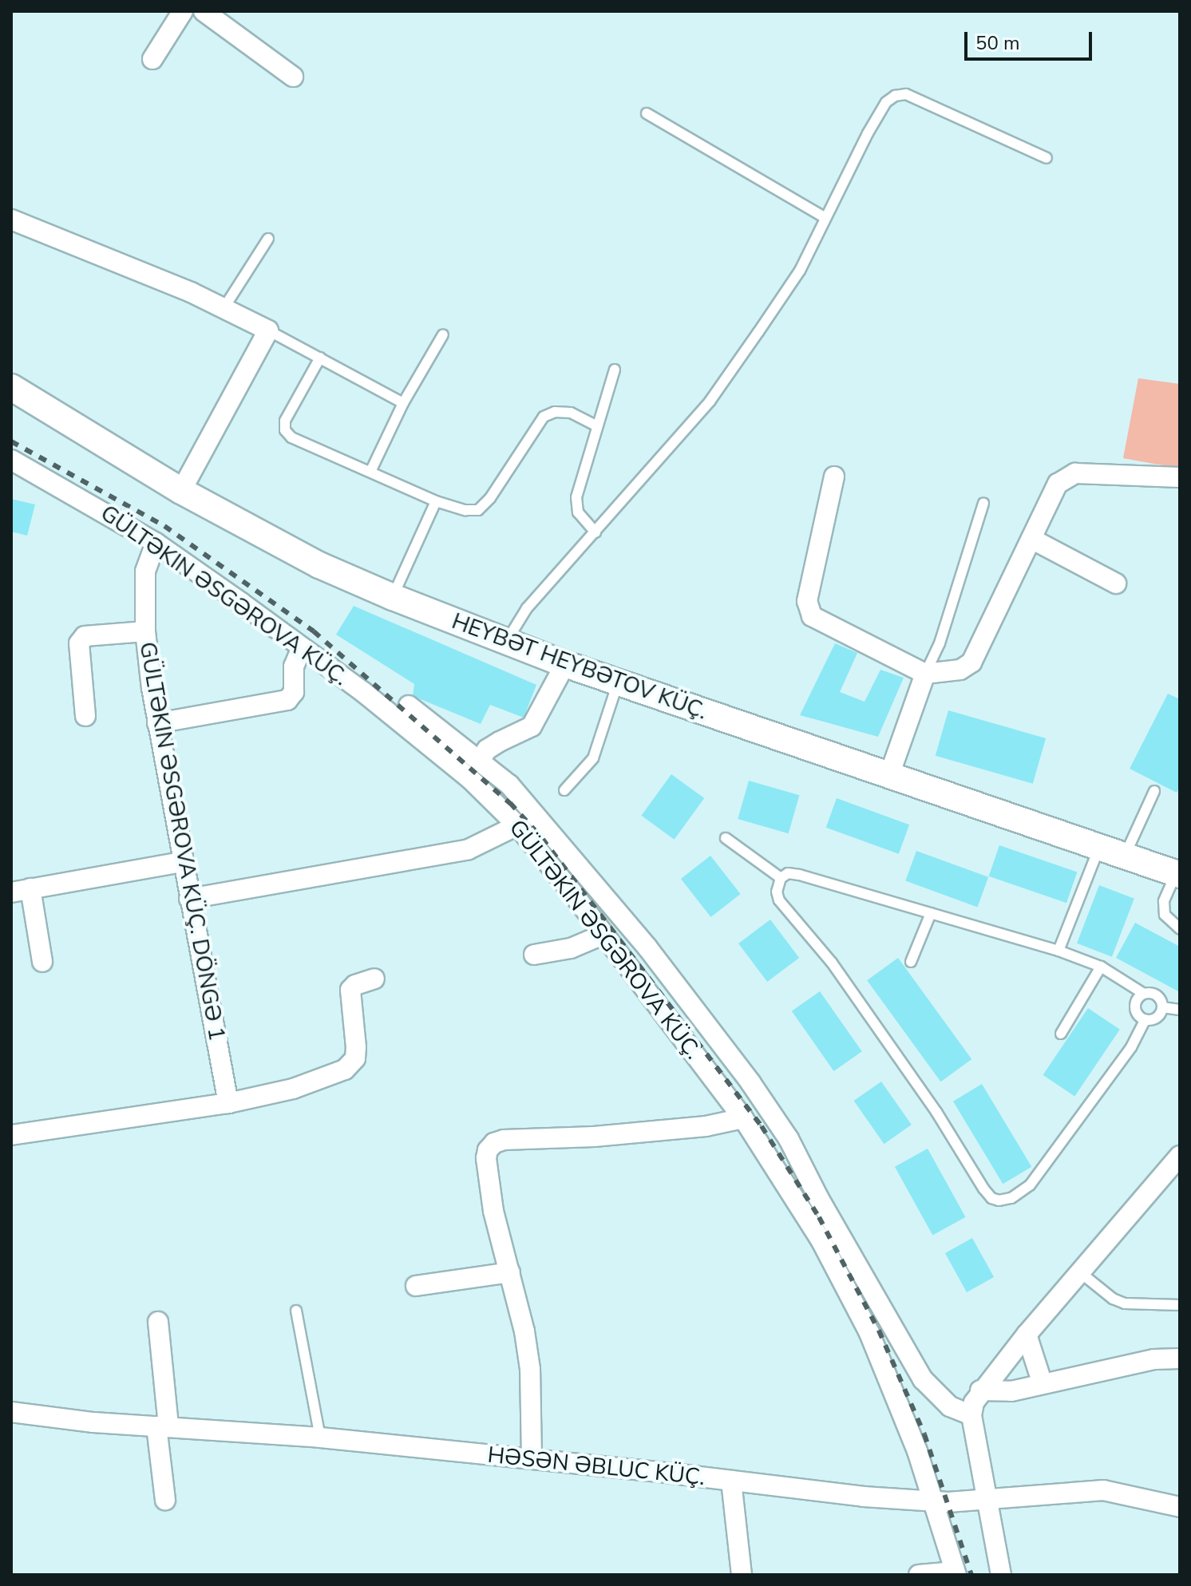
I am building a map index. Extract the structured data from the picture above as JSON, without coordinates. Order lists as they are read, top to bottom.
{
  "streets": {
    "main road": ["HEYBƏT HEYBƏTOV KÜÇ."],
    "street": ["GÜLTƏKIN ƏSGƏROVA KÜÇ.", "GÜLTƏKIN ƏSGƏROVA KÜÇ. DÖNGƏ 1", "HƏSƏN ƏBLUC KÜÇ."]
  },
  "crossings": [
    ["GÜLTƏKIN ƏSGƏROVA KÜÇ.", "GÜLTƏKIN ƏSGƏROVA KÜÇ. DÖNGƏ 1"],
    ["GÜLTƏKIN ƏSGƏROVA KÜÇ.", "HƏSƏN ƏBLUC KÜÇ."]
  ],
  "scale_bar": "50 m"
}
